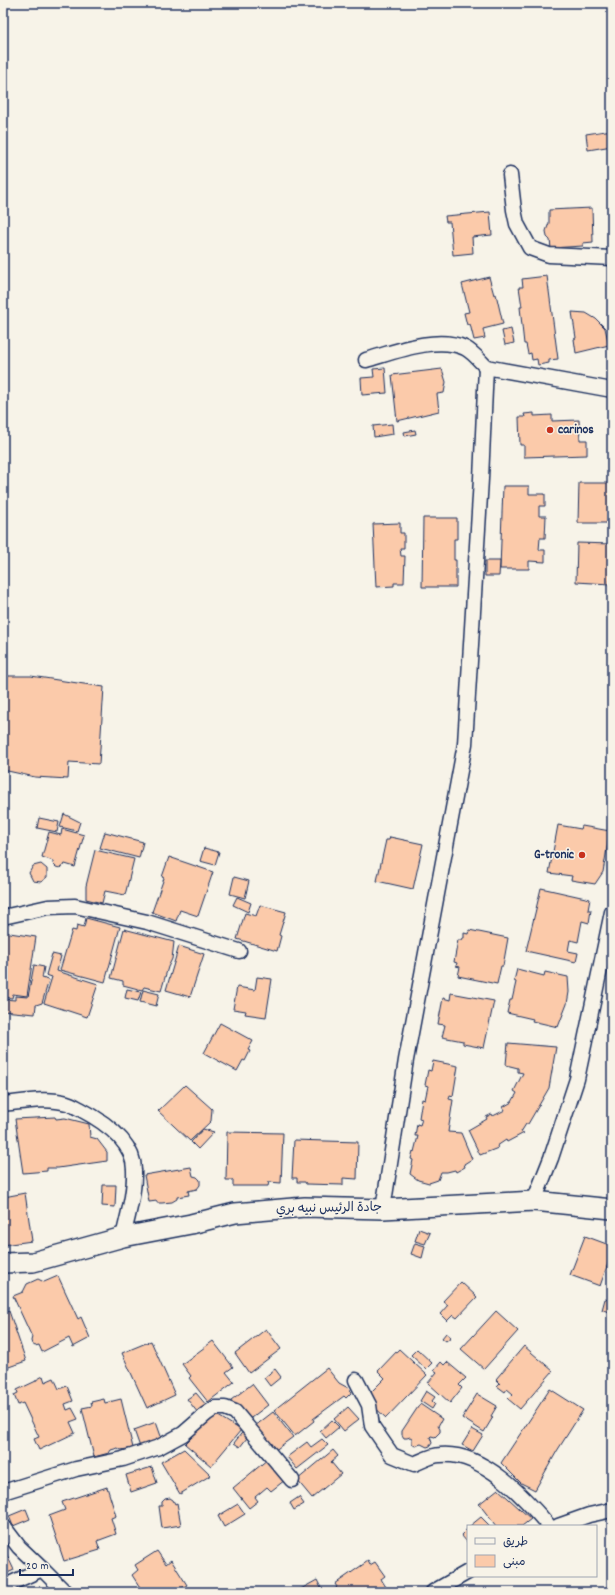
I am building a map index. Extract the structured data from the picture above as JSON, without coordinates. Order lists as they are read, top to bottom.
{
  "streets": {
    "main road": ["جادة الرئيس نبيه بري"]
  },
  "places": ["carinos", "G-tronic"],
  "legend": ["طريق", "مبنى"],
  "scale_bar": "20 m"
}
